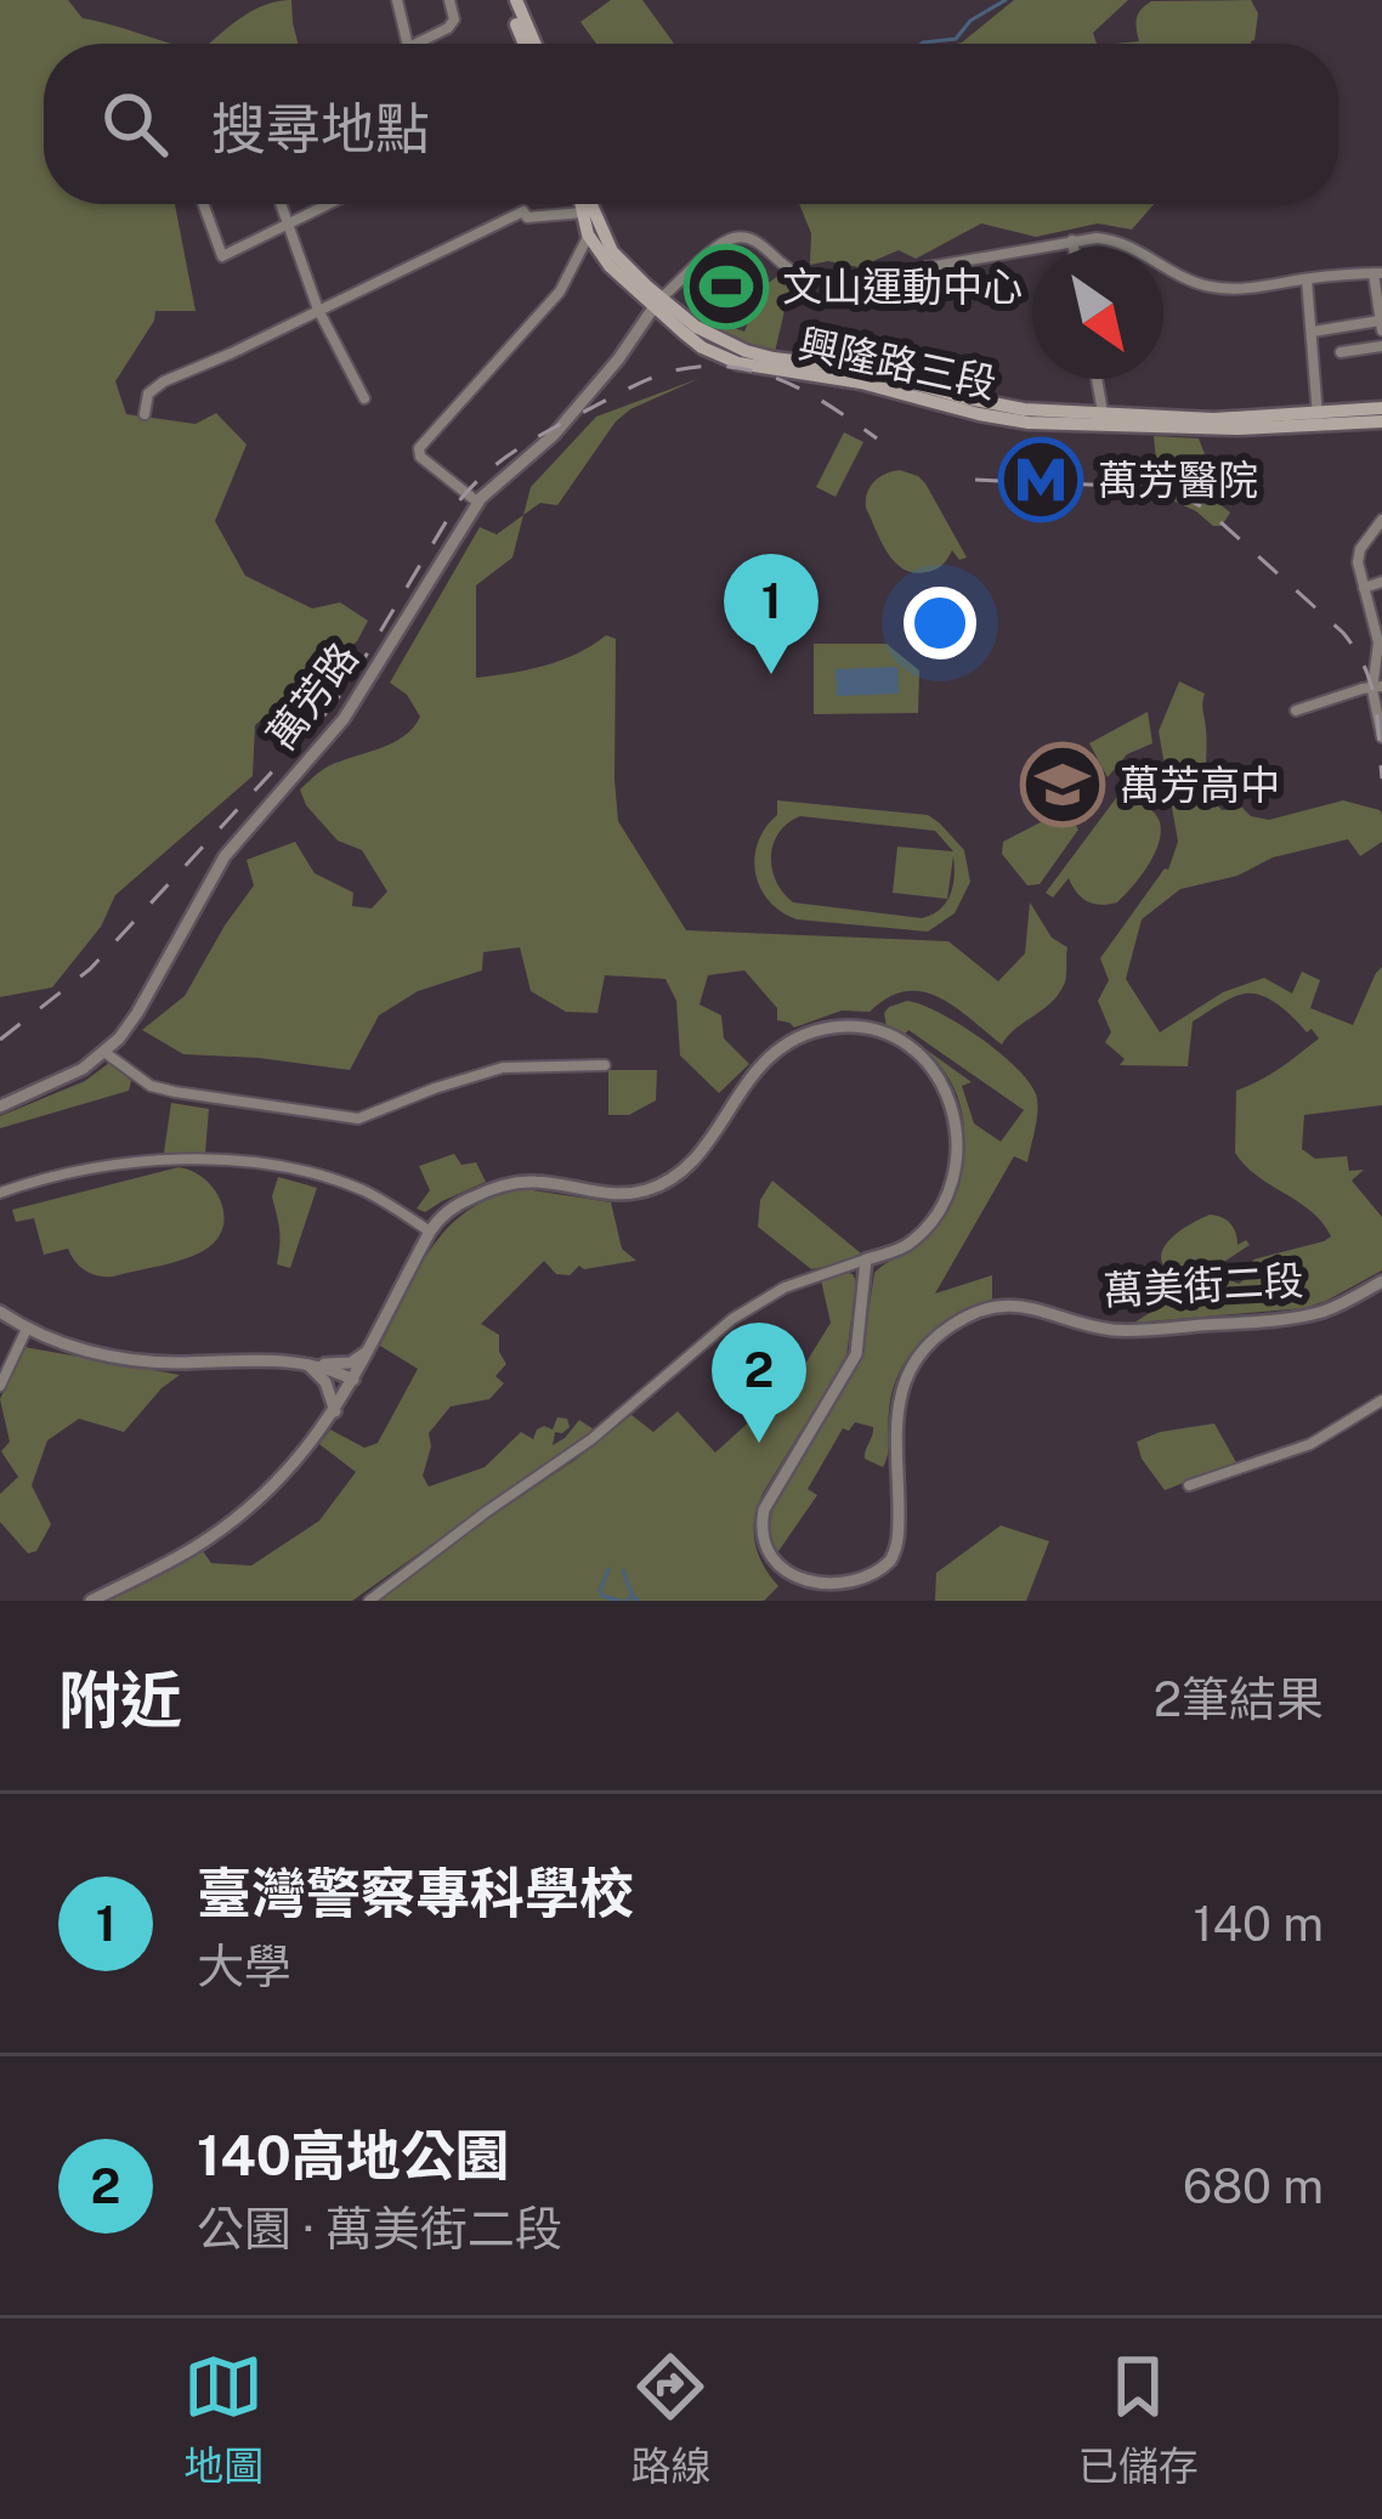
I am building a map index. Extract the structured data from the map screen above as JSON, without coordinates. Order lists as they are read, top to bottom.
{
  "streets": {
    "main road": ["興隆路三段"],
    "street": ["萬芳路", "萬美街二段"]
  },
  "crossings": [
    ["興隆路三段", "萬芳路"]
  ],
  "places": {
    "sports": ["文山運動中心"],
    "metro station": ["萬芳醫院"],
    "school or university": ["萬芳高中"]
  },
  "north": "bottom right",
  "page": {
    "search": "搜尋地點",
    "pins": ["1", "2"],
    "heading": ["附近", "2筆結果"],
    "list": [
      {
        "mark": "1",
        "name": "臺灣警察專科學校",
        "note": "大學",
        "value": "140 m"
      },
      {
        "mark": "2",
        "name": "140高地公園",
        "note": "公園 · 萬美街二段",
        "value": "680 m"
      }
    ],
    "nav": ["地圖", "路線", "已儲存"]
  }
}
